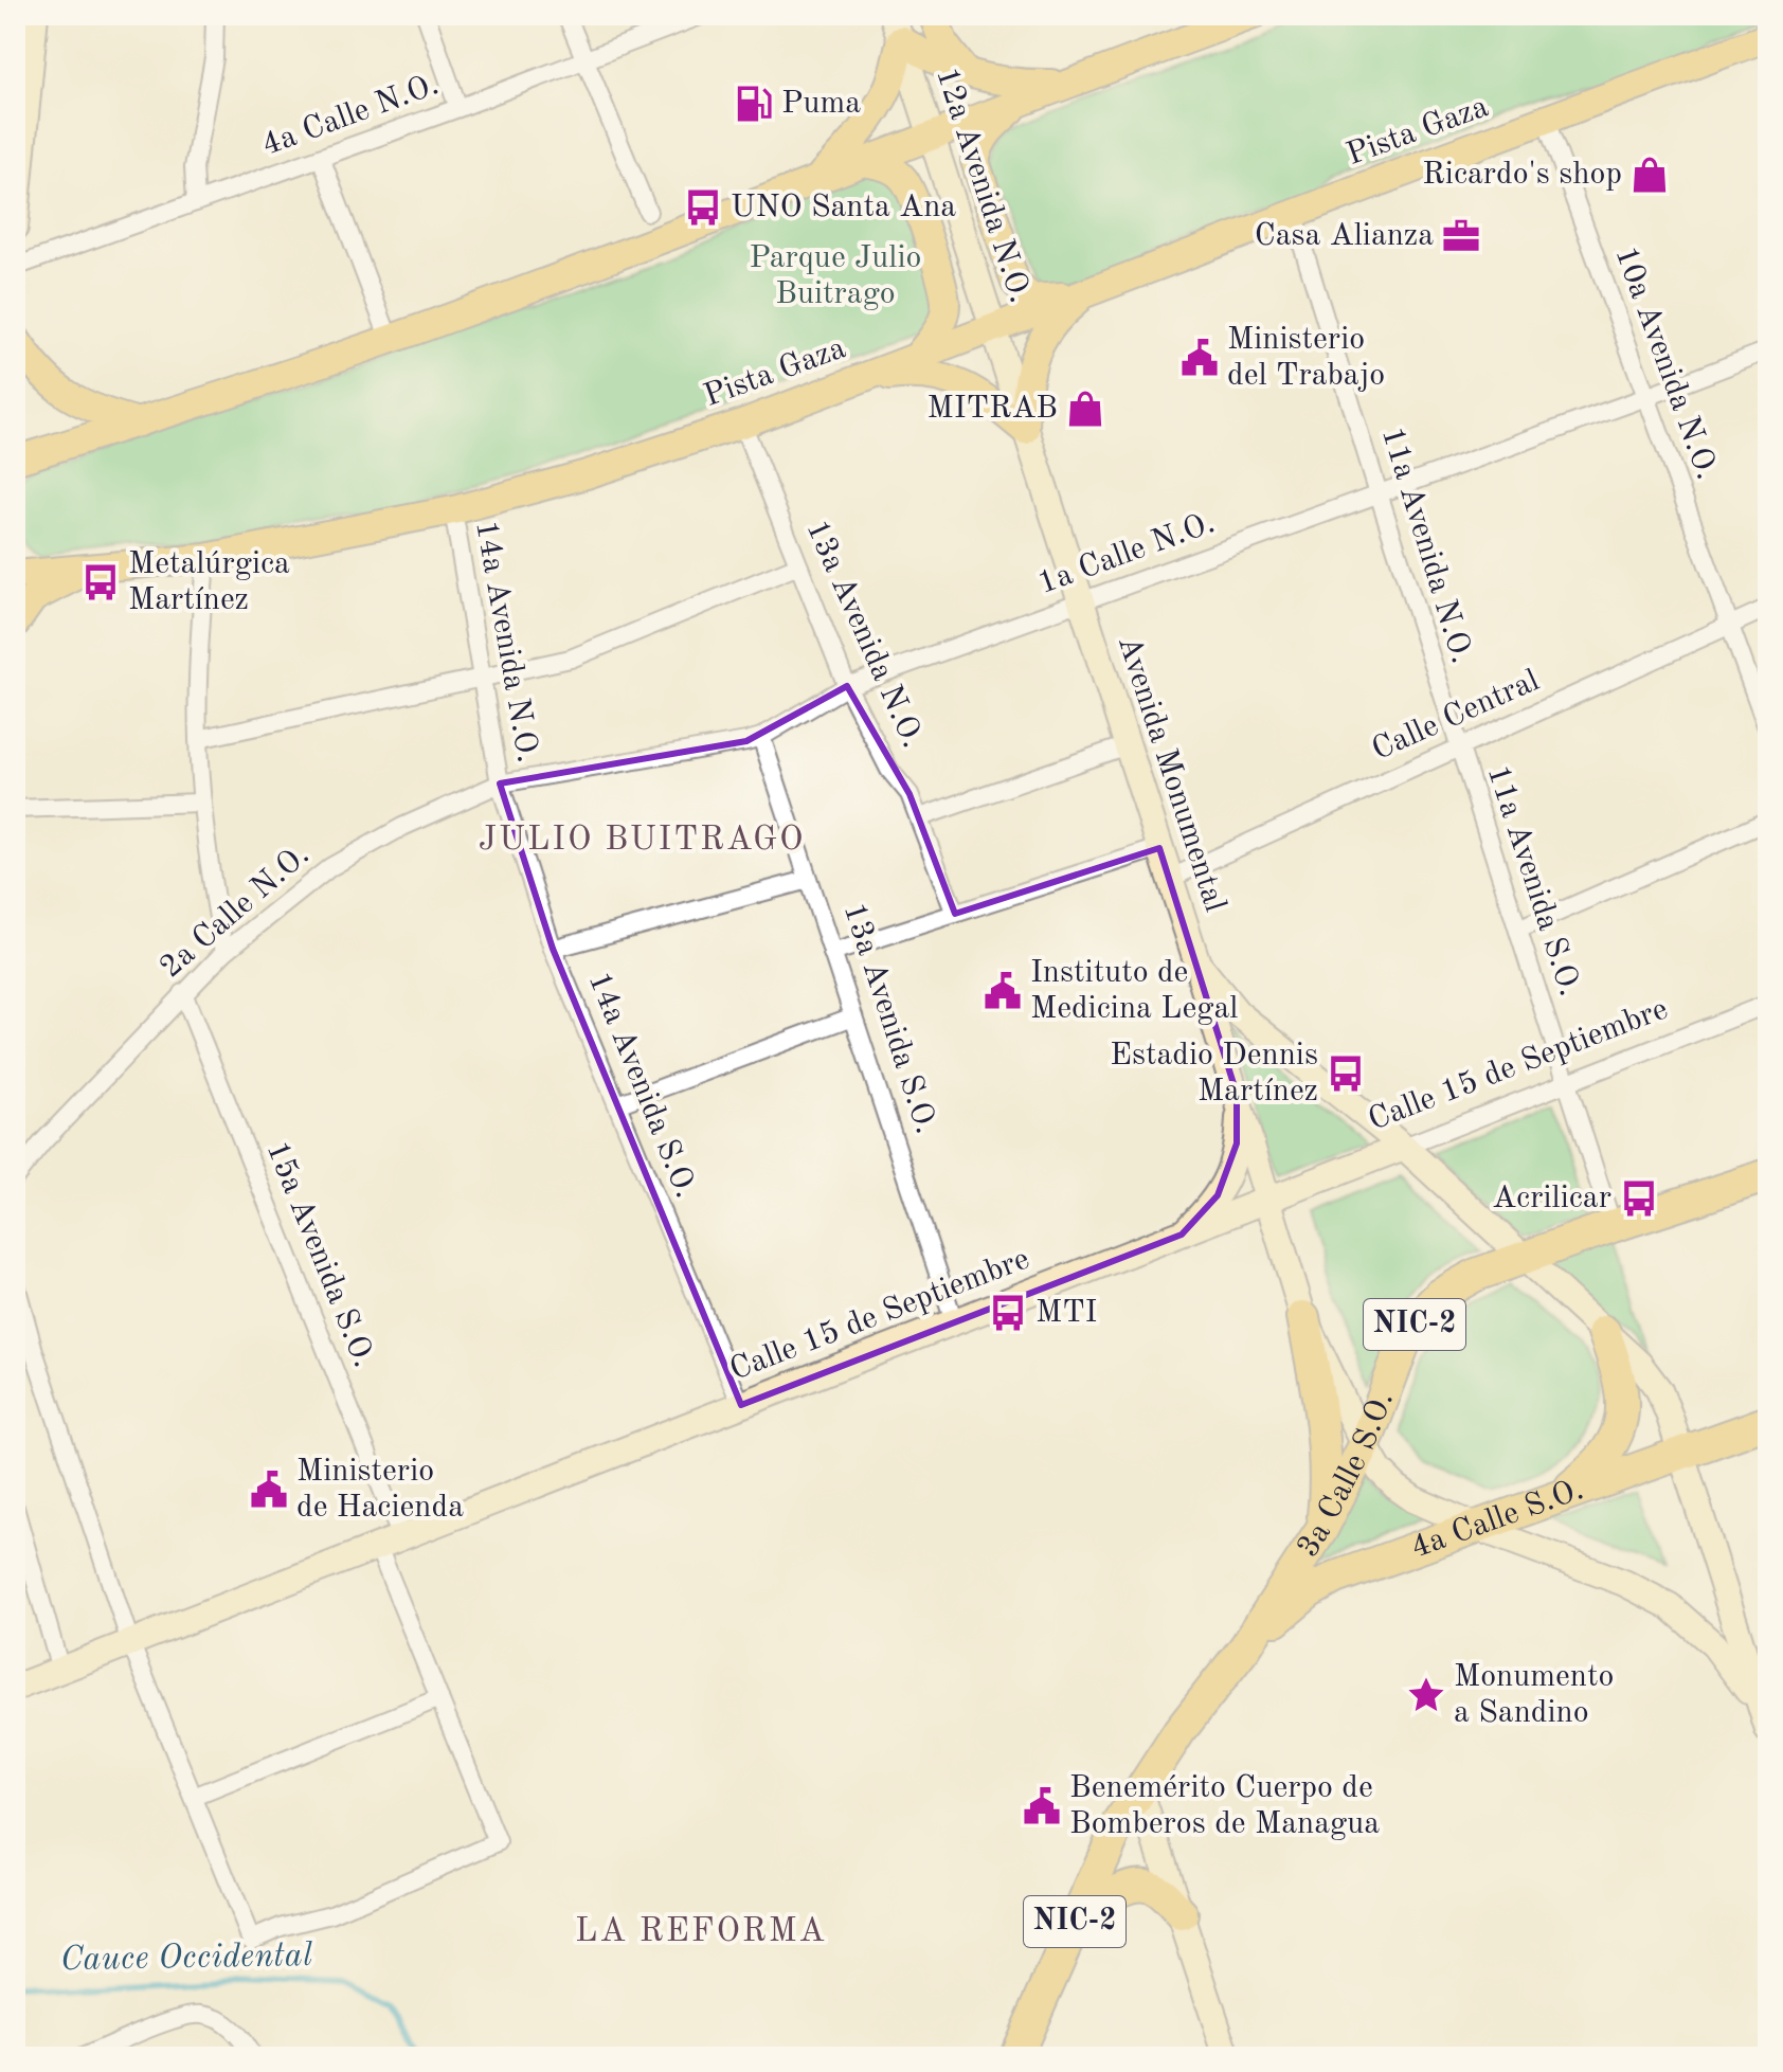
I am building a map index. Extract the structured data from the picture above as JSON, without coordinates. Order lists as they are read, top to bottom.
{
  "streets": {
    "highway": ["NIC-2", "3a Calle S.O.", "4a Calle S.O."],
    "main road": [
      "Pista Gaza",
      "12a Avenida N.O.",
      "Avenida Monumental",
      "Calle 15 de Septiembre"
    ],
    "street": [
      "4a Calle N.O.",
      "10a Avenida N.O.",
      "11a Avenida N.O.",
      "1a Calle N.O.",
      "13a Avenida N.O.",
      "14a Avenida N.O.",
      "Calle Central",
      "11a Avenida S.O.",
      "2a Calle N.O.",
      "13a Avenida S.O.",
      "14a Avenida S.O.",
      "15a Avenida S.O."
    ]
  },
  "crossings": [
    ["Pista Gaza", "12a Avenida N.O."],
    ["Pista Gaza", "10a Avenida N.O."],
    ["Pista Gaza", "11a Avenida N.O."],
    ["Pista Gaza", "13a Avenida N.O."],
    ["Pista Gaza", "14a Avenida N.O."],
    ["Pista Gaza", "Avenida Monumental"],
    ["12a Avenida N.O.", "Avenida Monumental"],
    ["10a Avenida N.O.", "1a Calle N.O."],
    ["10a Avenida N.O.", "Calle Central"],
    ["11a Avenida N.O.", "1a Calle N.O."],
    ["11a Avenida N.O.", "Calle Central"],
    ["11a Avenida N.O.", "11a Avenida S.O."],
    ["1a Calle N.O.", "13a Avenida N.O."],
    ["1a Calle N.O.", "14a Avenida N.O."],
    ["1a Calle N.O.", "Avenida Monumental"],
    ["1a Calle N.O.", "2a Calle N.O."],
    ["1a Calle N.O.", "13a Avenida S.O."],
    ["1a Calle N.O.", "14a Avenida S.O."],
    ["14a Avenida N.O.", "2a Calle N.O."],
    ["14a Avenida N.O.", "14a Avenida S.O."],
    ["Calle Central", "Avenida Monumental"],
    ["Calle Central", "11a Avenida S.O."],
    ["Avenida Monumental", "Calle 15 de Septiembre"],
    ["Avenida Monumental", "3a Calle S.O."],
    ["Avenida Monumental", "4a Calle S.O."],
    ["11a Avenida S.O.", "Calle 15 de Septiembre"],
    ["11a Avenida S.O.", "3a Calle S.O."],
    ["2a Calle N.O.", "14a Avenida S.O."],
    ["2a Calle N.O.", "15a Avenida S.O."],
    ["13a Avenida S.O.", "Calle 15 de Septiembre"],
    ["Calle 15 de Septiembre", "14a Avenida S.O."],
    ["Calle 15 de Septiembre", "15a Avenida S.O."],
    ["NIC-2", "3a Calle S.O."],
    ["NIC-2", "4a Calle S.O."],
    ["3a Calle S.O.", "4a Calle S.O."]
  ],
  "districts": ["JULIO BUITRAGO", "LA REFORMA"],
  "water": ["Cauce Occidental"],
  "parks": ["Parque Julio Buitrago"],
  "places": {
    "fuel station": ["Puma"],
    "shop": ["Ricardo's shop", "MITRAB"],
    "bus stop": [
      "UNO Santa Ana",
      "Metalúrgica Martínez",
      "Estadio Dennis Martínez",
      "Acrilicar",
      "MTI"
    ],
    "office": ["Casa Alianza"],
    "public building": [
      "Ministerio del Trabajo",
      "Instituto de Medicina Legal",
      "Ministerio de Hacienda",
      "Benemérito Cuerpo de Bomberos de Managua"
    ],
    "place": ["Monumento a Sandino"]
  }
}
